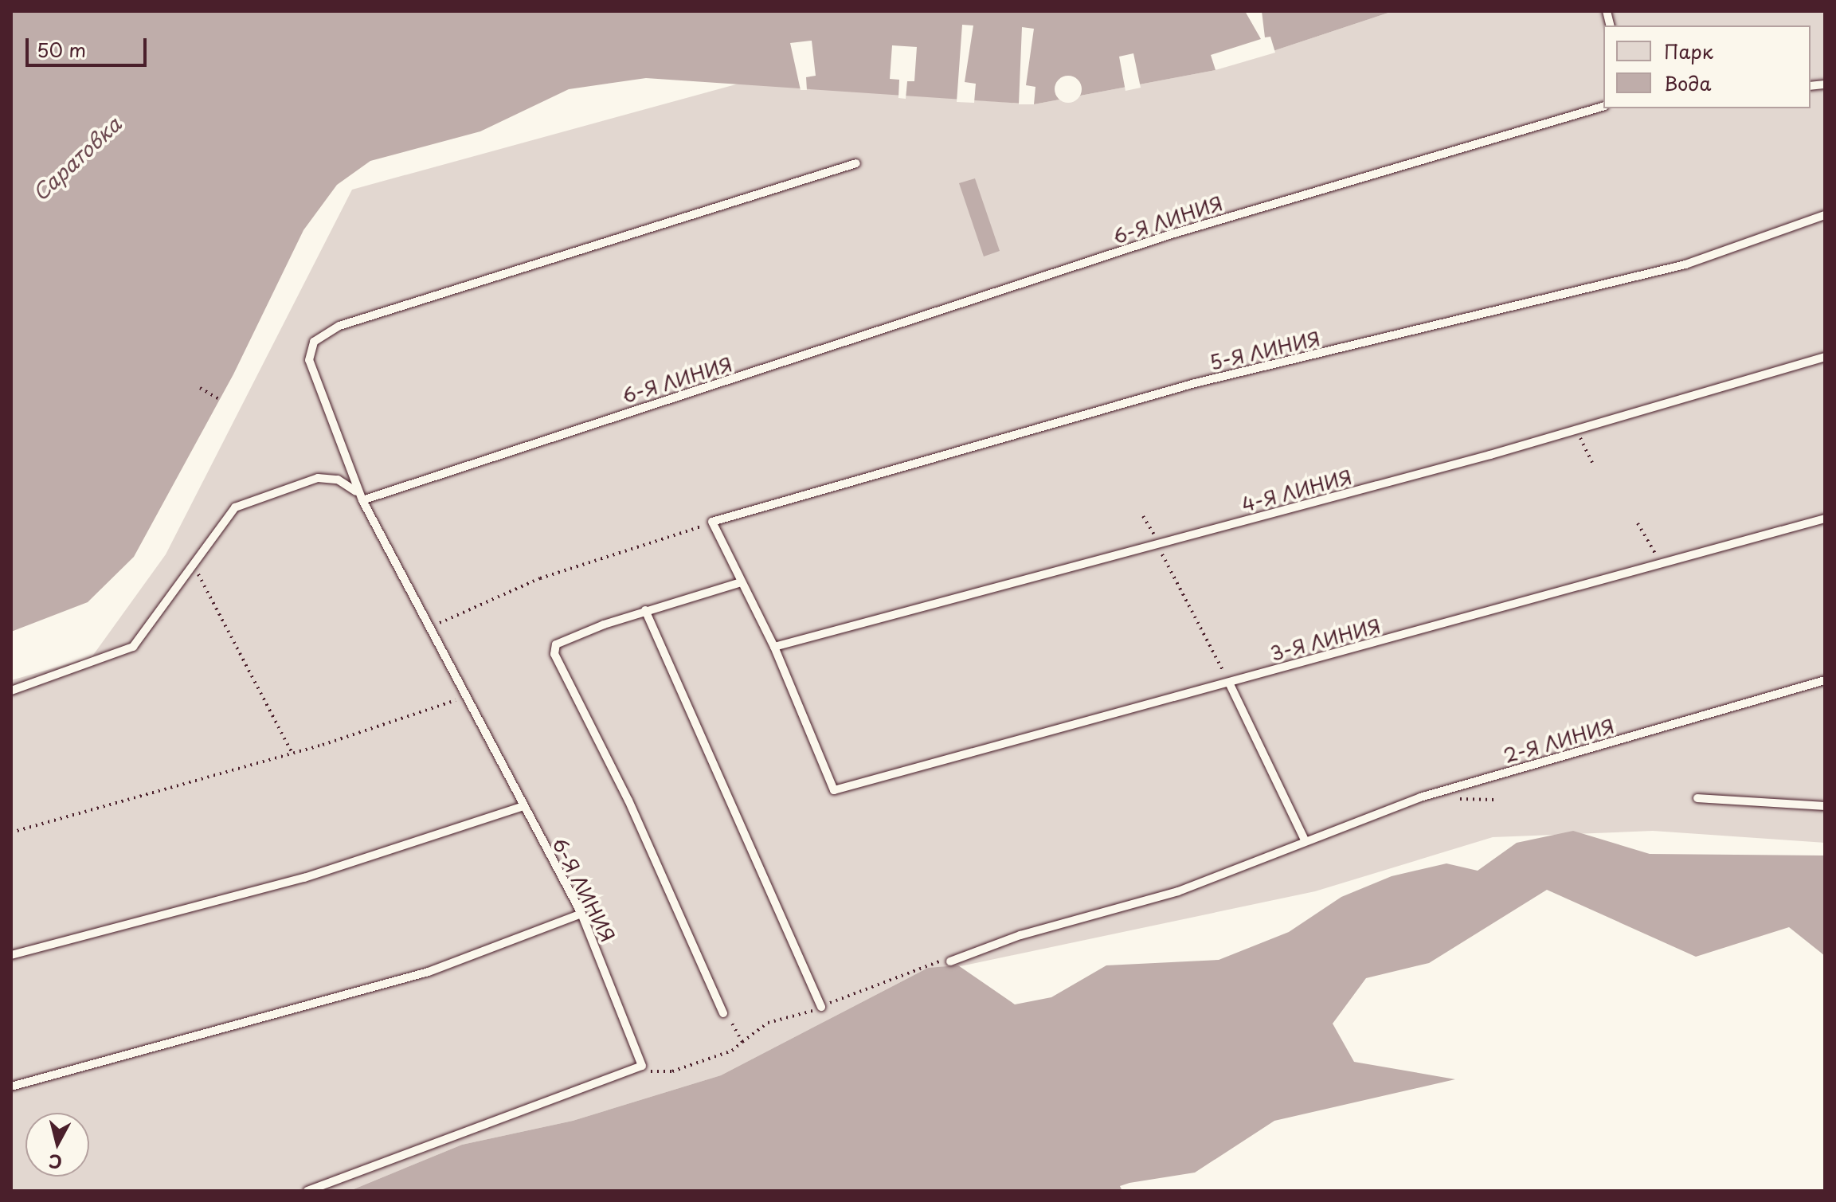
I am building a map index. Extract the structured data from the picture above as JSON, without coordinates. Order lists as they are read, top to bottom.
{
  "streets": {
    "lane": [
      "6-Я ЛИНИЯ",
      "5-Я ЛИНИЯ",
      "4-Я ЛИНИЯ",
      "3-Я ЛИНИЯ",
      "2-Я ЛИНИЯ"
    ]
  },
  "crossings": [
    ["4-Я ЛИНИЯ", "3-Я ЛИНИЯ"]
  ],
  "water": ["Саратовка"],
  "legend": ["Парк", "Вода"],
  "scale_bar": "50 m",
  "north": "bottom"
}
